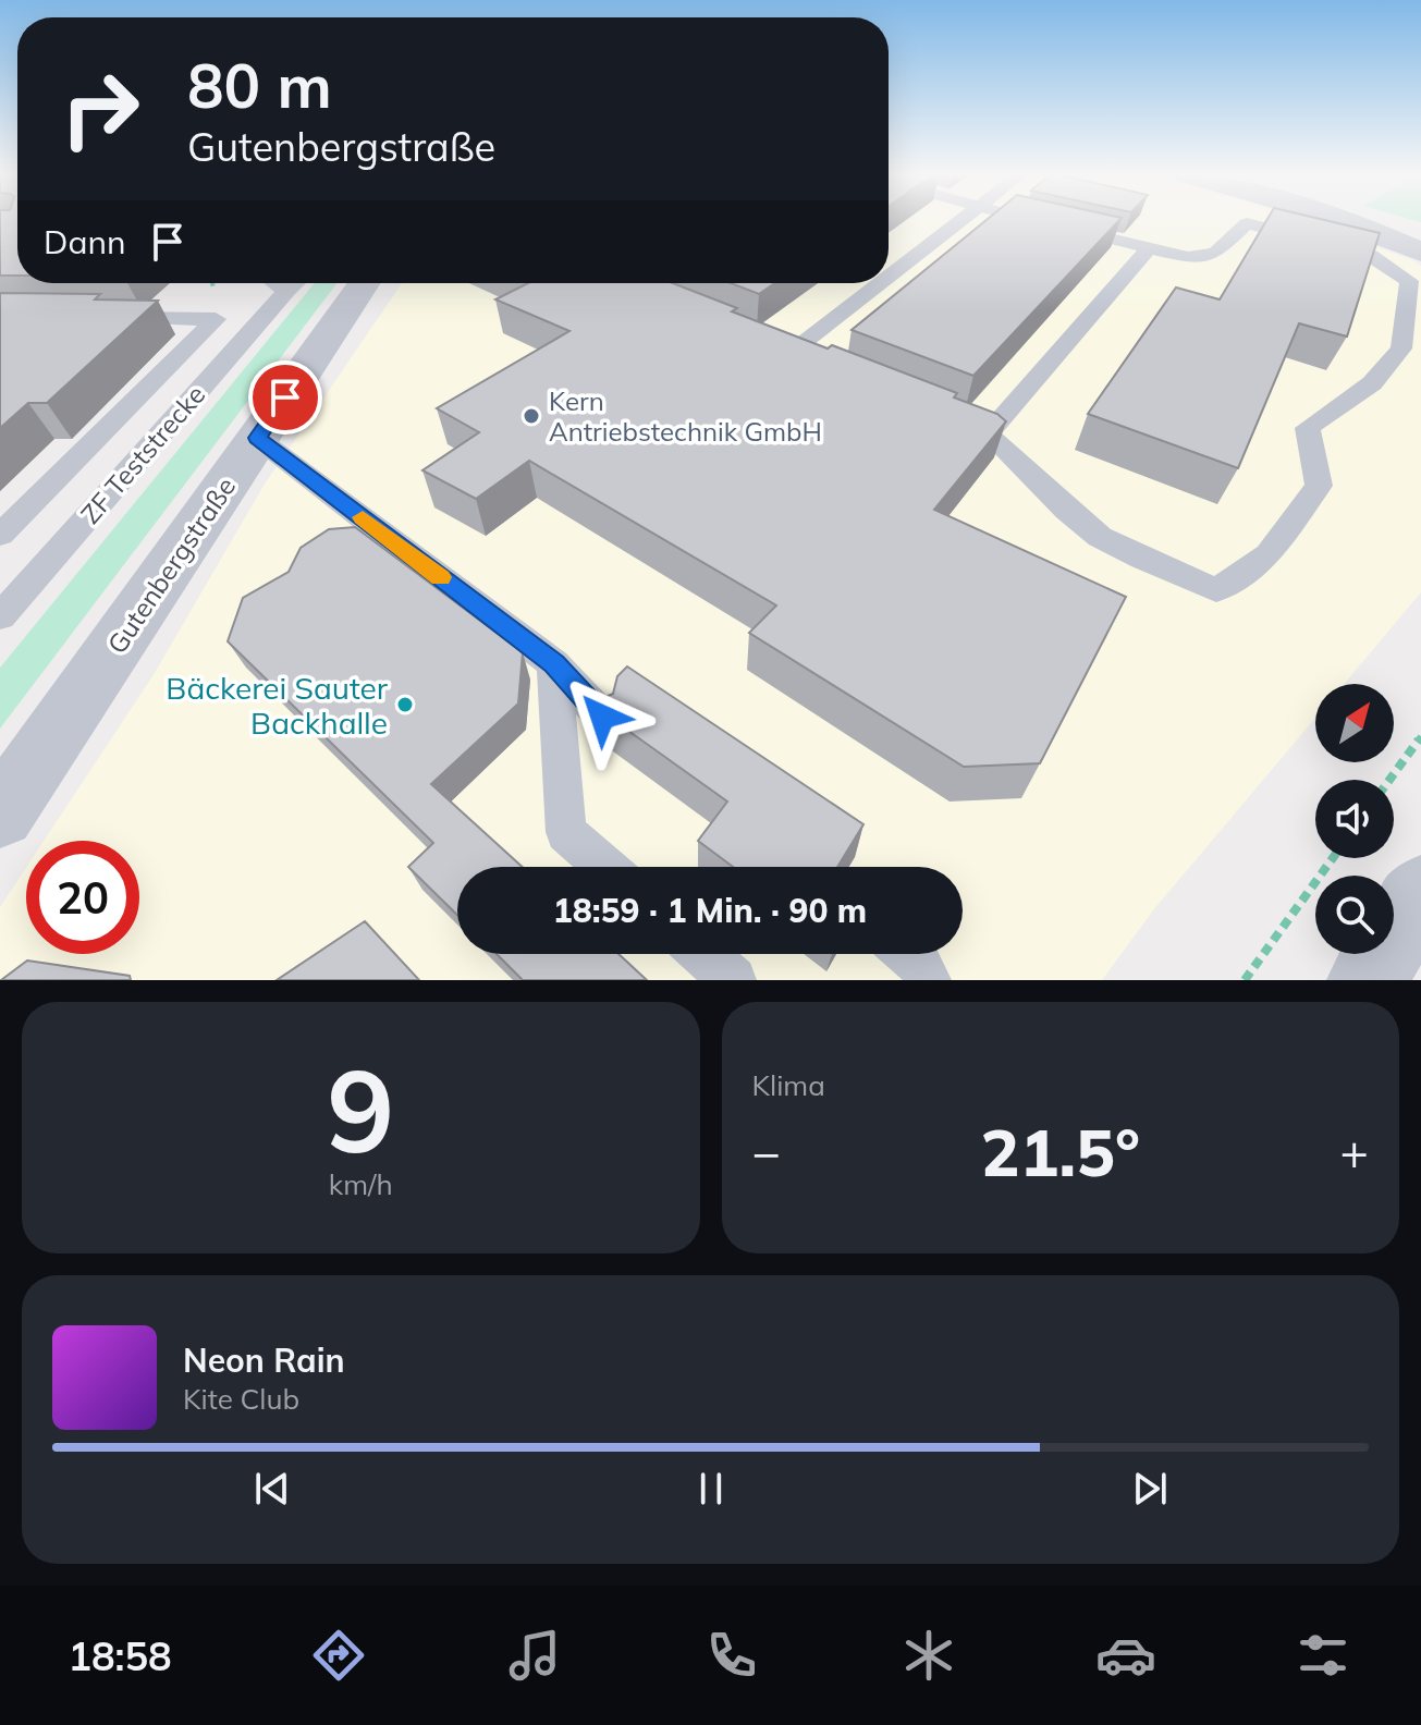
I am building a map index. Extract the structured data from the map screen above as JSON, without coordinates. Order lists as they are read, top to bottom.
{
  "streets": {
    "street": ["Gutenbergstraße"],
    "lane": ["ZF Teststrecke"]
  },
  "places": ["Kern Antriebstechnik GmbH", "Bäckerei Sauter Backhalle"],
  "north": "top right",
  "page": {
    "turn": ["80 m", "Gutenbergstraße"],
    "then": "Dann",
    "limit": "20",
    "trip": "18:59 · 1 Min. · 90 m",
    "tile": [
      ["9", "km/h"],
      "Klima"
    ],
    "heat": ["−", "21.5°", "+"],
    "song": ["Neon Rain", "Kite Club"],
    "tabs": "18:58"
  }
}
